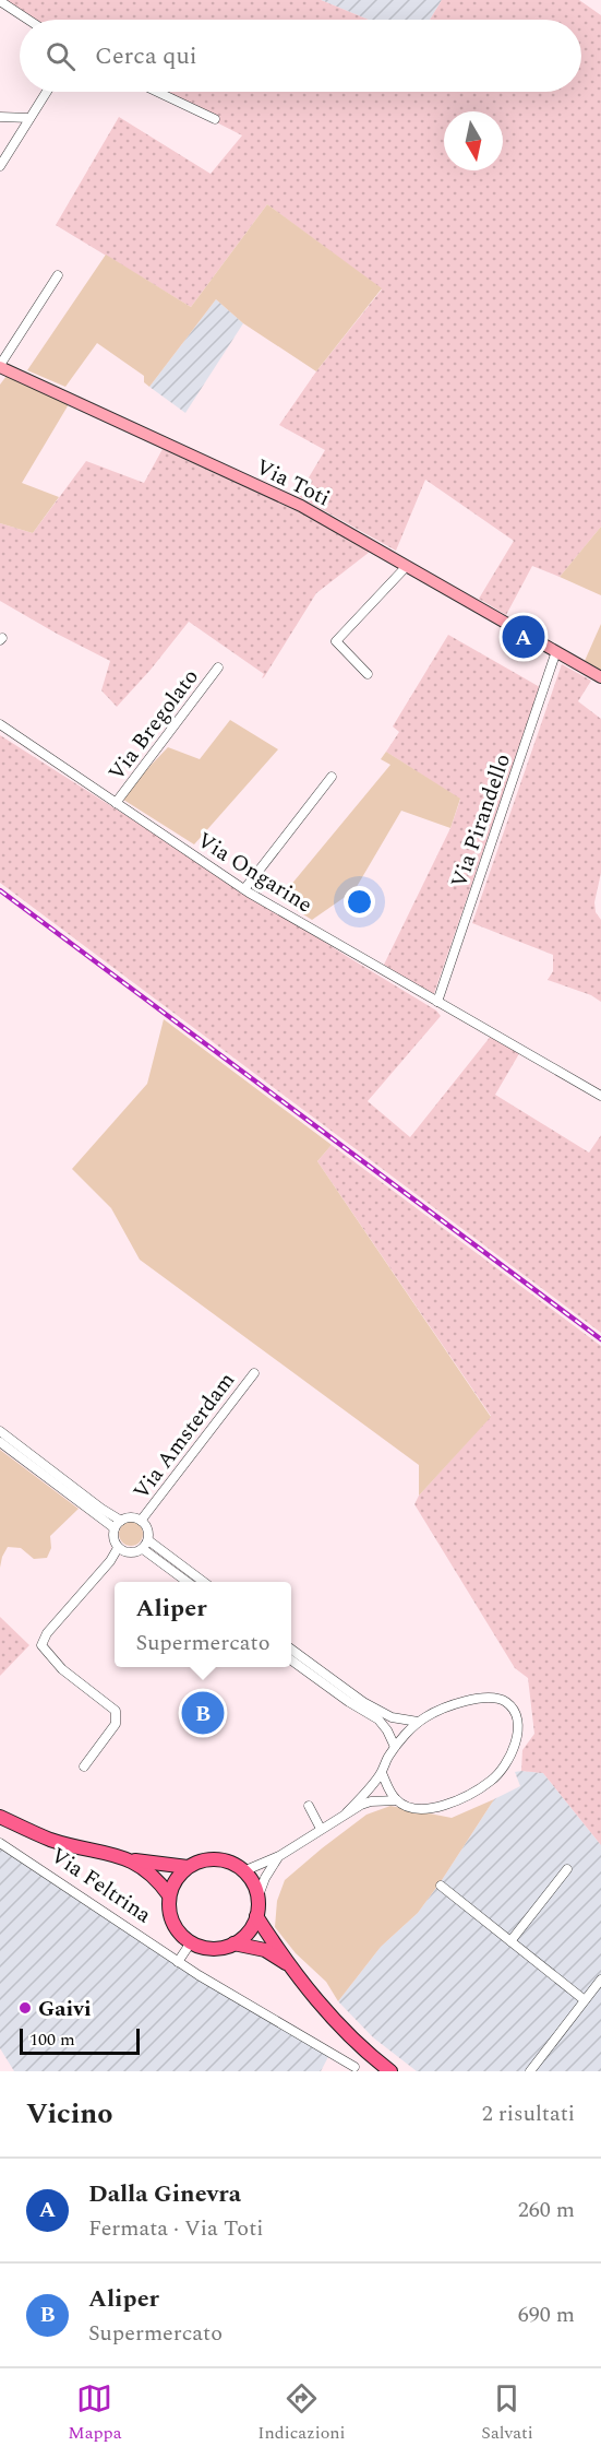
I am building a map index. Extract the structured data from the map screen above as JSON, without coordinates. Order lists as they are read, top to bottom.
{
  "streets": {
    "main road": ["Via Toti", "Via Feltrina"],
    "street": [
      "Via Bregolato",
      "Via Pirandello",
      "Via Ongarine",
      "Via Amsterdam"
    ]
  },
  "crossings": [
    ["Via Toti", "Via Pirandello"],
    ["Via Bregolato", "Via Ongarine"],
    ["Via Pirandello", "Via Ongarine"]
  ],
  "places": ["Gaivi"],
  "scale_bar": "100 m",
  "north": "bottom",
  "page": {
    "search": "Cerca qui",
    "pins": ["A", "B"],
    "popup": ["Aliper", "Supermercato"],
    "scale": "100 m",
    "heading": ["Vicino", "2 risultati"],
    "list": [
      {
        "mark": "A",
        "name": "Dalla Ginevra",
        "note": "Fermata · Via Toti",
        "value": "260 m"
      },
      {
        "mark": "B",
        "name": "Aliper",
        "note": "Supermercato",
        "value": "690 m"
      }
    ],
    "nav": ["Mappa", "Indicazioni", "Salvati"]
  }
}
